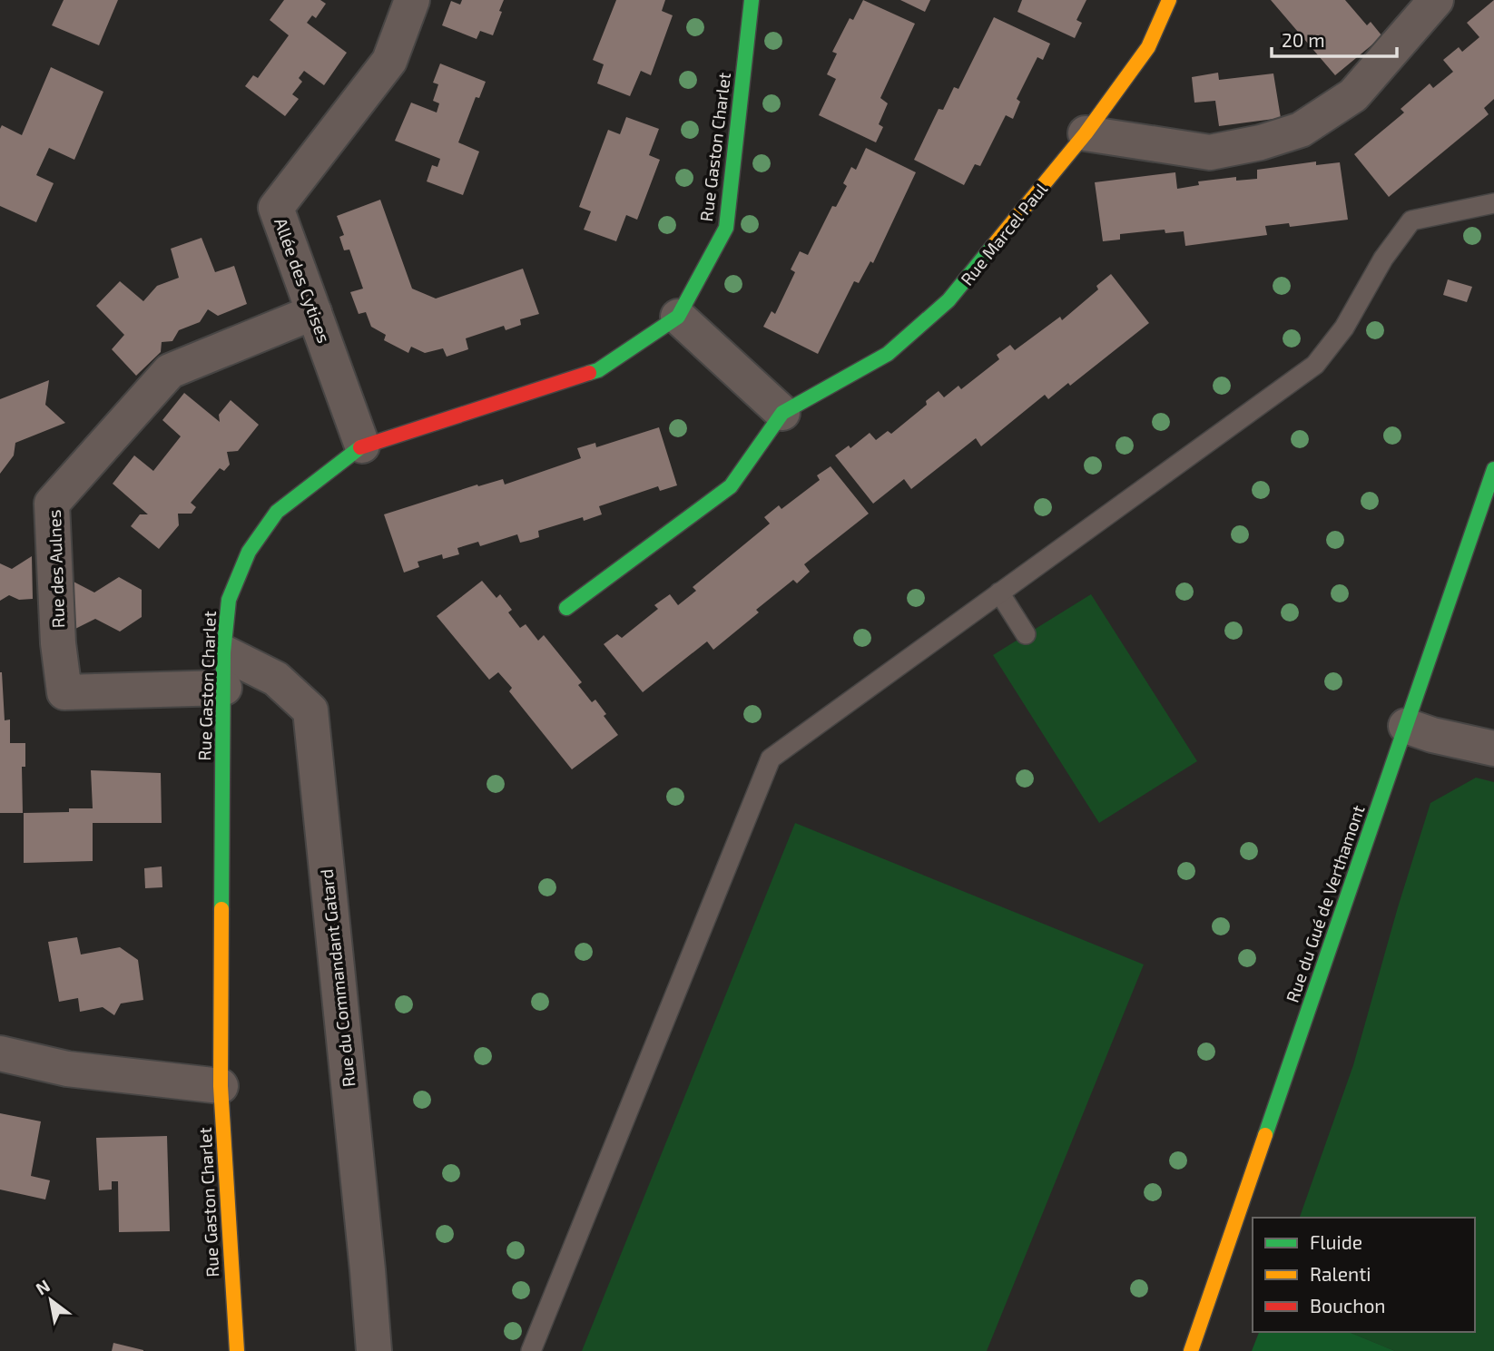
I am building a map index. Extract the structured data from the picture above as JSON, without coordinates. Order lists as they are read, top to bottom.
{
  "streets": {
    "street": [
      "Rue Gaston Charlet",
      "Rue Marcel Paul",
      "Allée des Cytises",
      "Rue des Aulnes",
      "Rue du Gué de Verthamont",
      "Rue du Commandant Gatard"
    ]
  },
  "crossings": [
    ["Rue Gaston Charlet", "Allée des Cytises"],
    ["Rue Gaston Charlet", "Rue des Aulnes"],
    ["Rue Gaston Charlet", "Rue du Commandant Gatard"],
    ["Allée des Cytises", "Rue des Aulnes"]
  ],
  "legend": ["Fluide", "Ralenti", "Bouchon"],
  "scale_bar": "20 m",
  "north": "top left"
}
